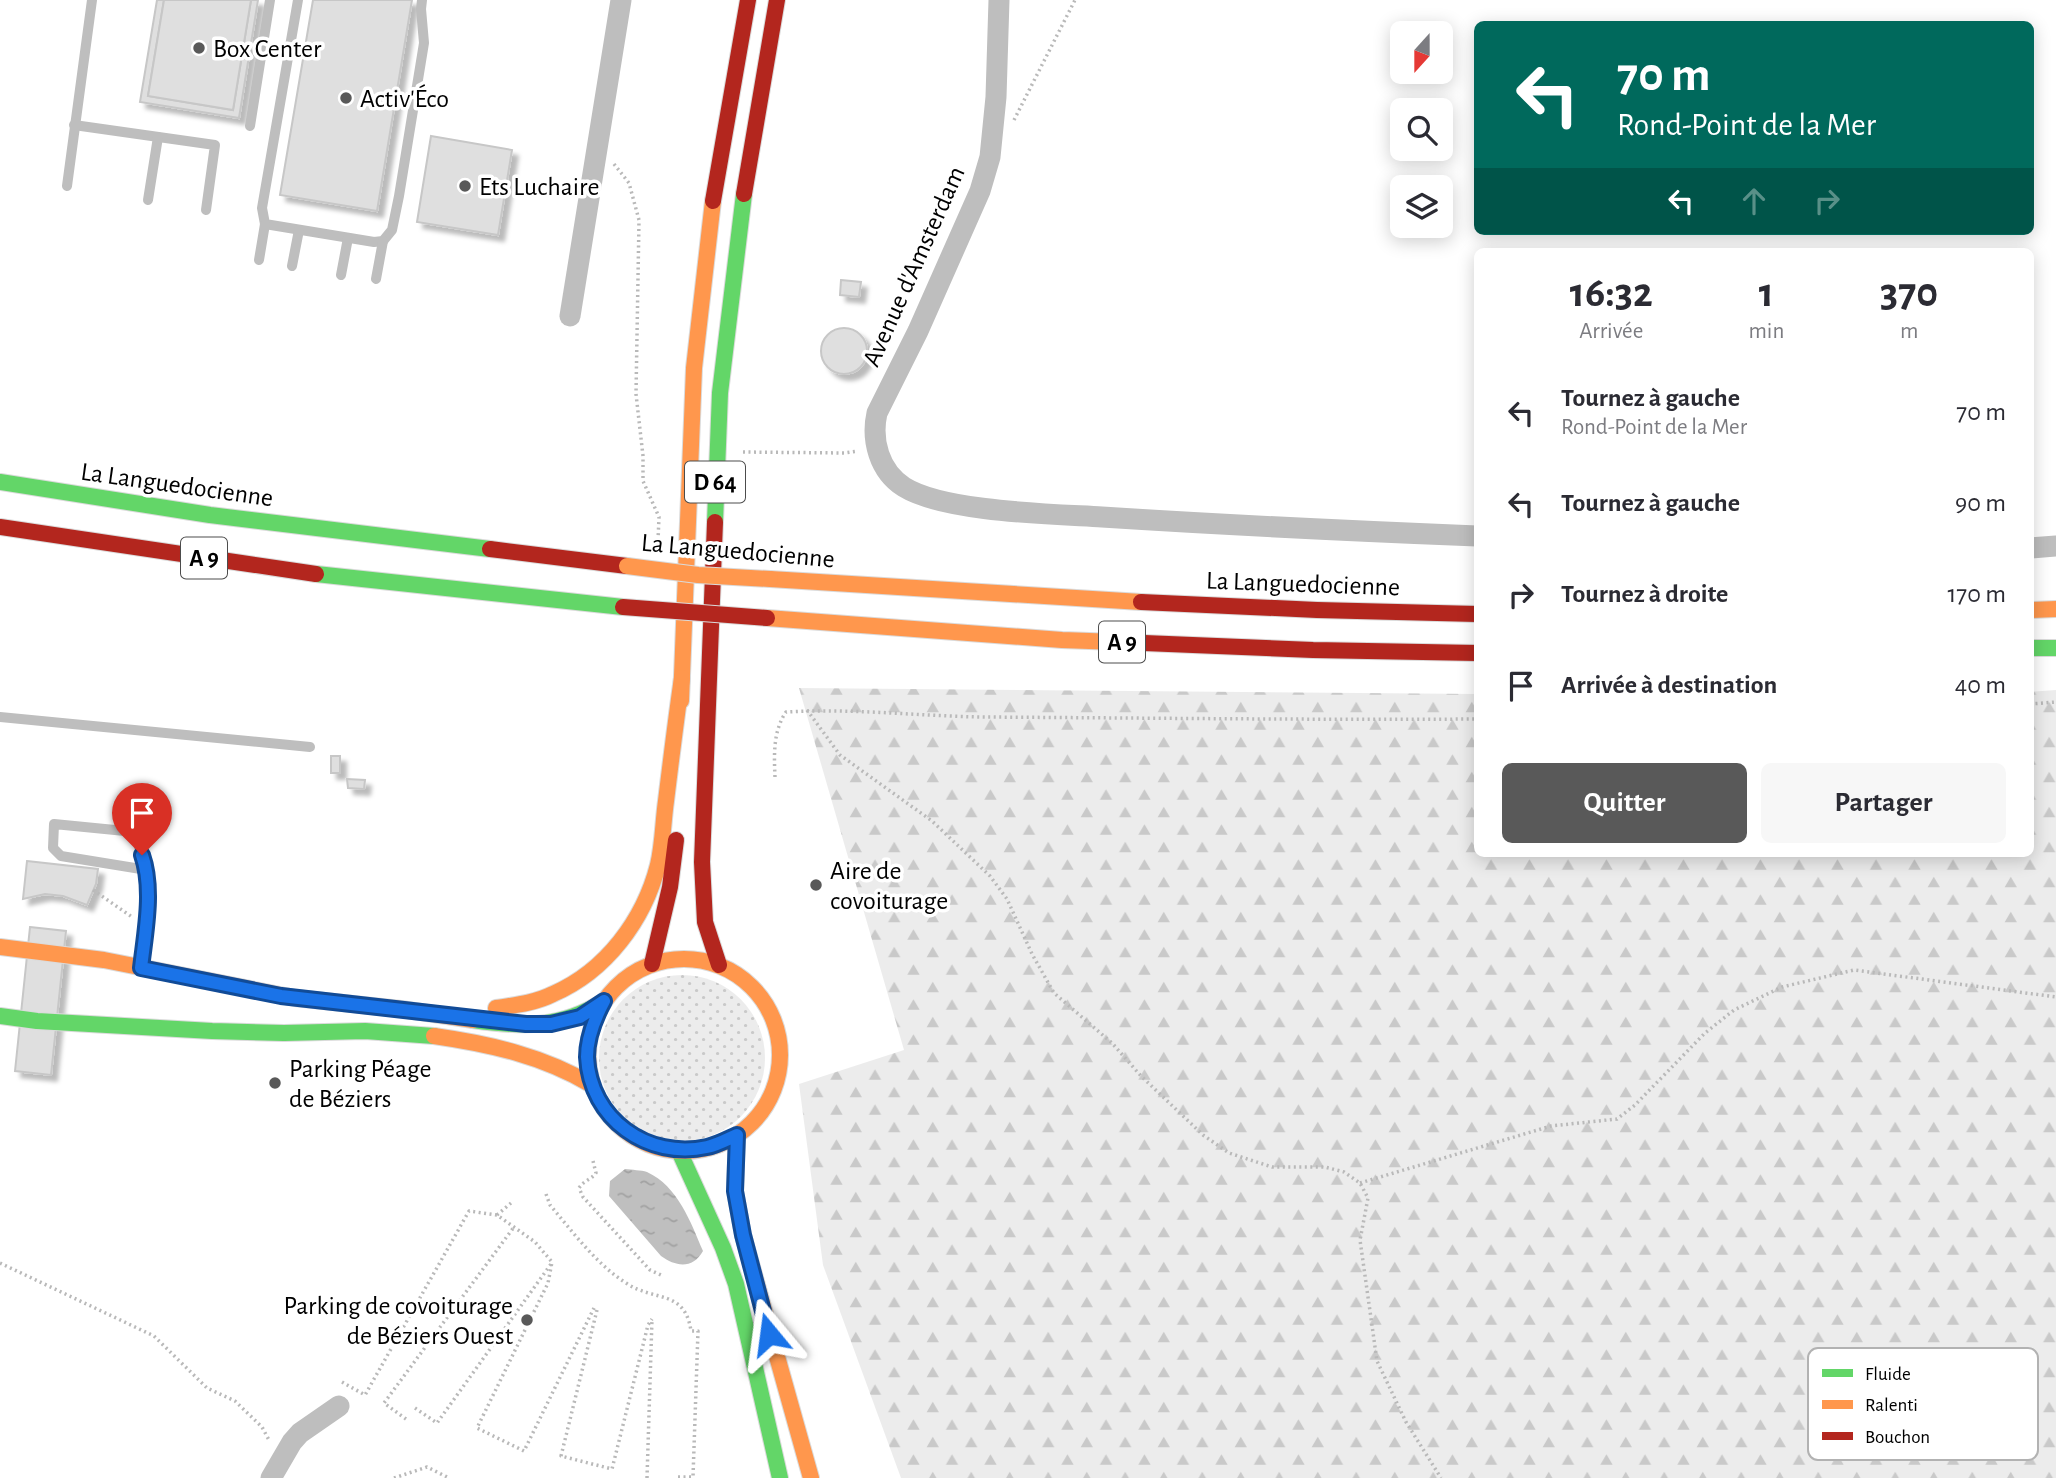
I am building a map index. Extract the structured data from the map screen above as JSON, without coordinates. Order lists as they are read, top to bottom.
{
  "streets": {
    "main road": ["D 64", "La Languedocienne", "A 9"],
    "street": ["Avenue d'Amsterdam"]
  },
  "places": [
    "Box Center",
    "Activ'Éco",
    "Ets Luchaire",
    "Aire de covoiturage",
    "Parking Péage de Béziers",
    "Parking de covoiturage de Béziers Ouest"
  ],
  "legend": ["Fluide", "Ralenti", "Bouchon"],
  "north": "bottom",
  "page": {
    "turn": ["70 m", "Rond-Point de la Mer"],
    "eta": [
      "16:32",
      "Arrivée",
      "1",
      "min",
      "370",
      "m"
    ],
    "list": [
      {
        "name": "Tournez à gauche",
        "note": "Rond-Point de la Mer",
        "value": "70 m"
      },
      {
        "name": "Tournez à gauche",
        "value": "90 m"
      },
      {
        "name": "Tournez à droite",
        "value": "170 m"
      },
      {
        "name": "Arrivée à destination",
        "value": "40 m"
      }
    ],
    "buttons": ["Quitter", "Partager"]
  }
}
